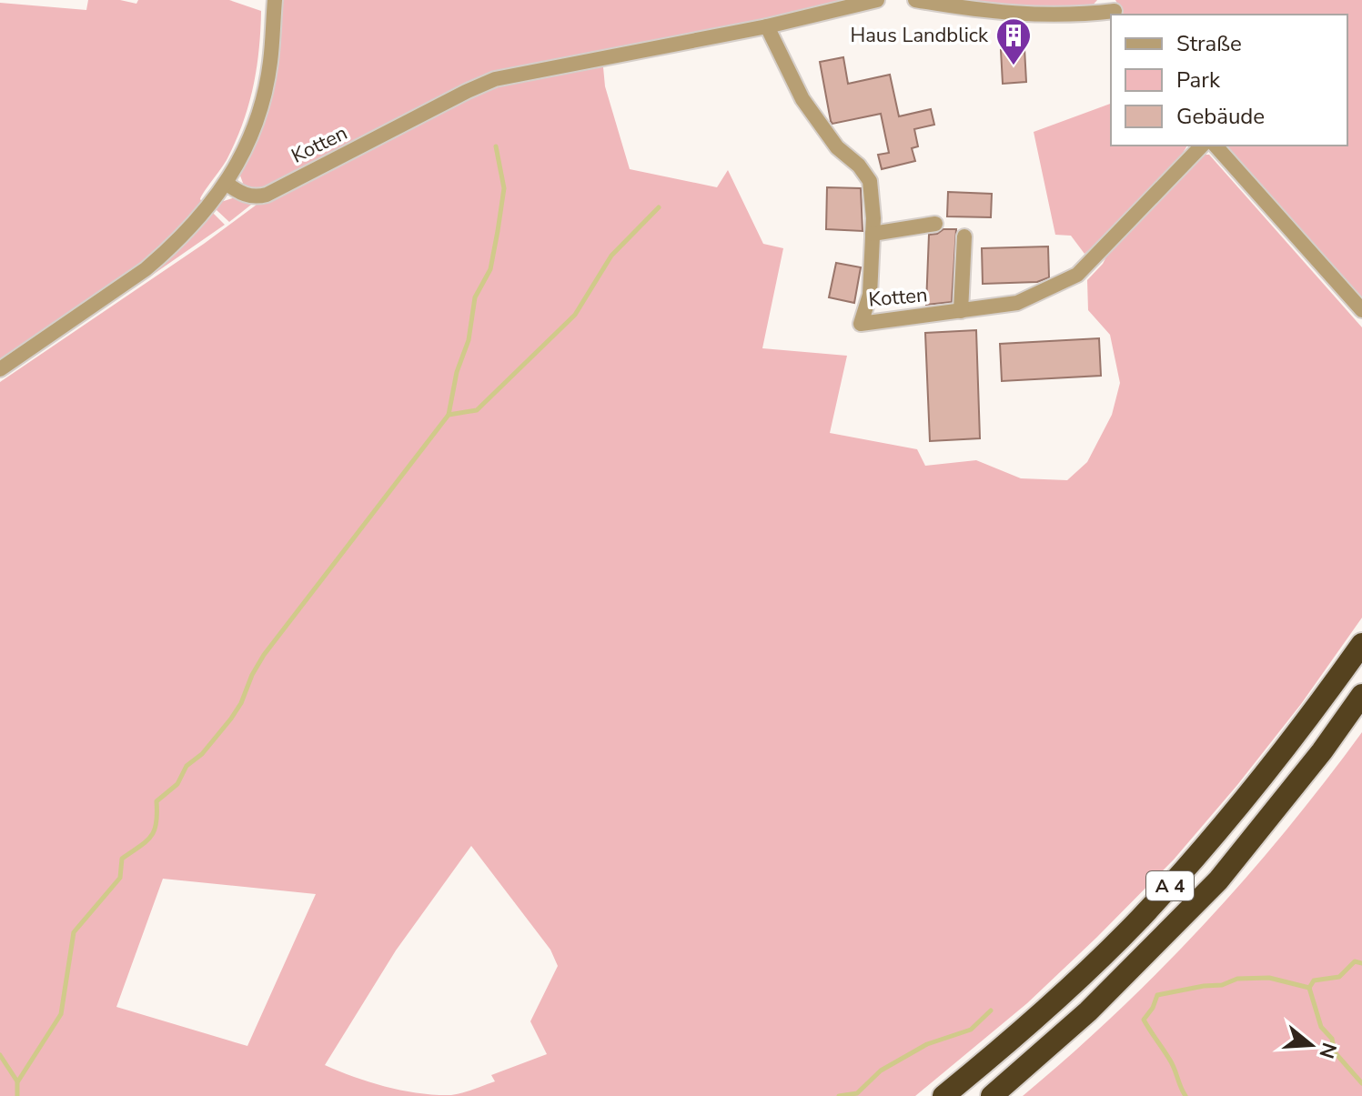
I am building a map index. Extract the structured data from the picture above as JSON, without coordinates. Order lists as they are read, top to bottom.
{
  "streets": {
    "highway": ["A 4"],
    "street": ["Kotten"]
  },
  "places": {
    "building": ["Haus Landblick"]
  },
  "legend": ["Straße", "Park", "Gebäude"],
  "north": "right"
}
